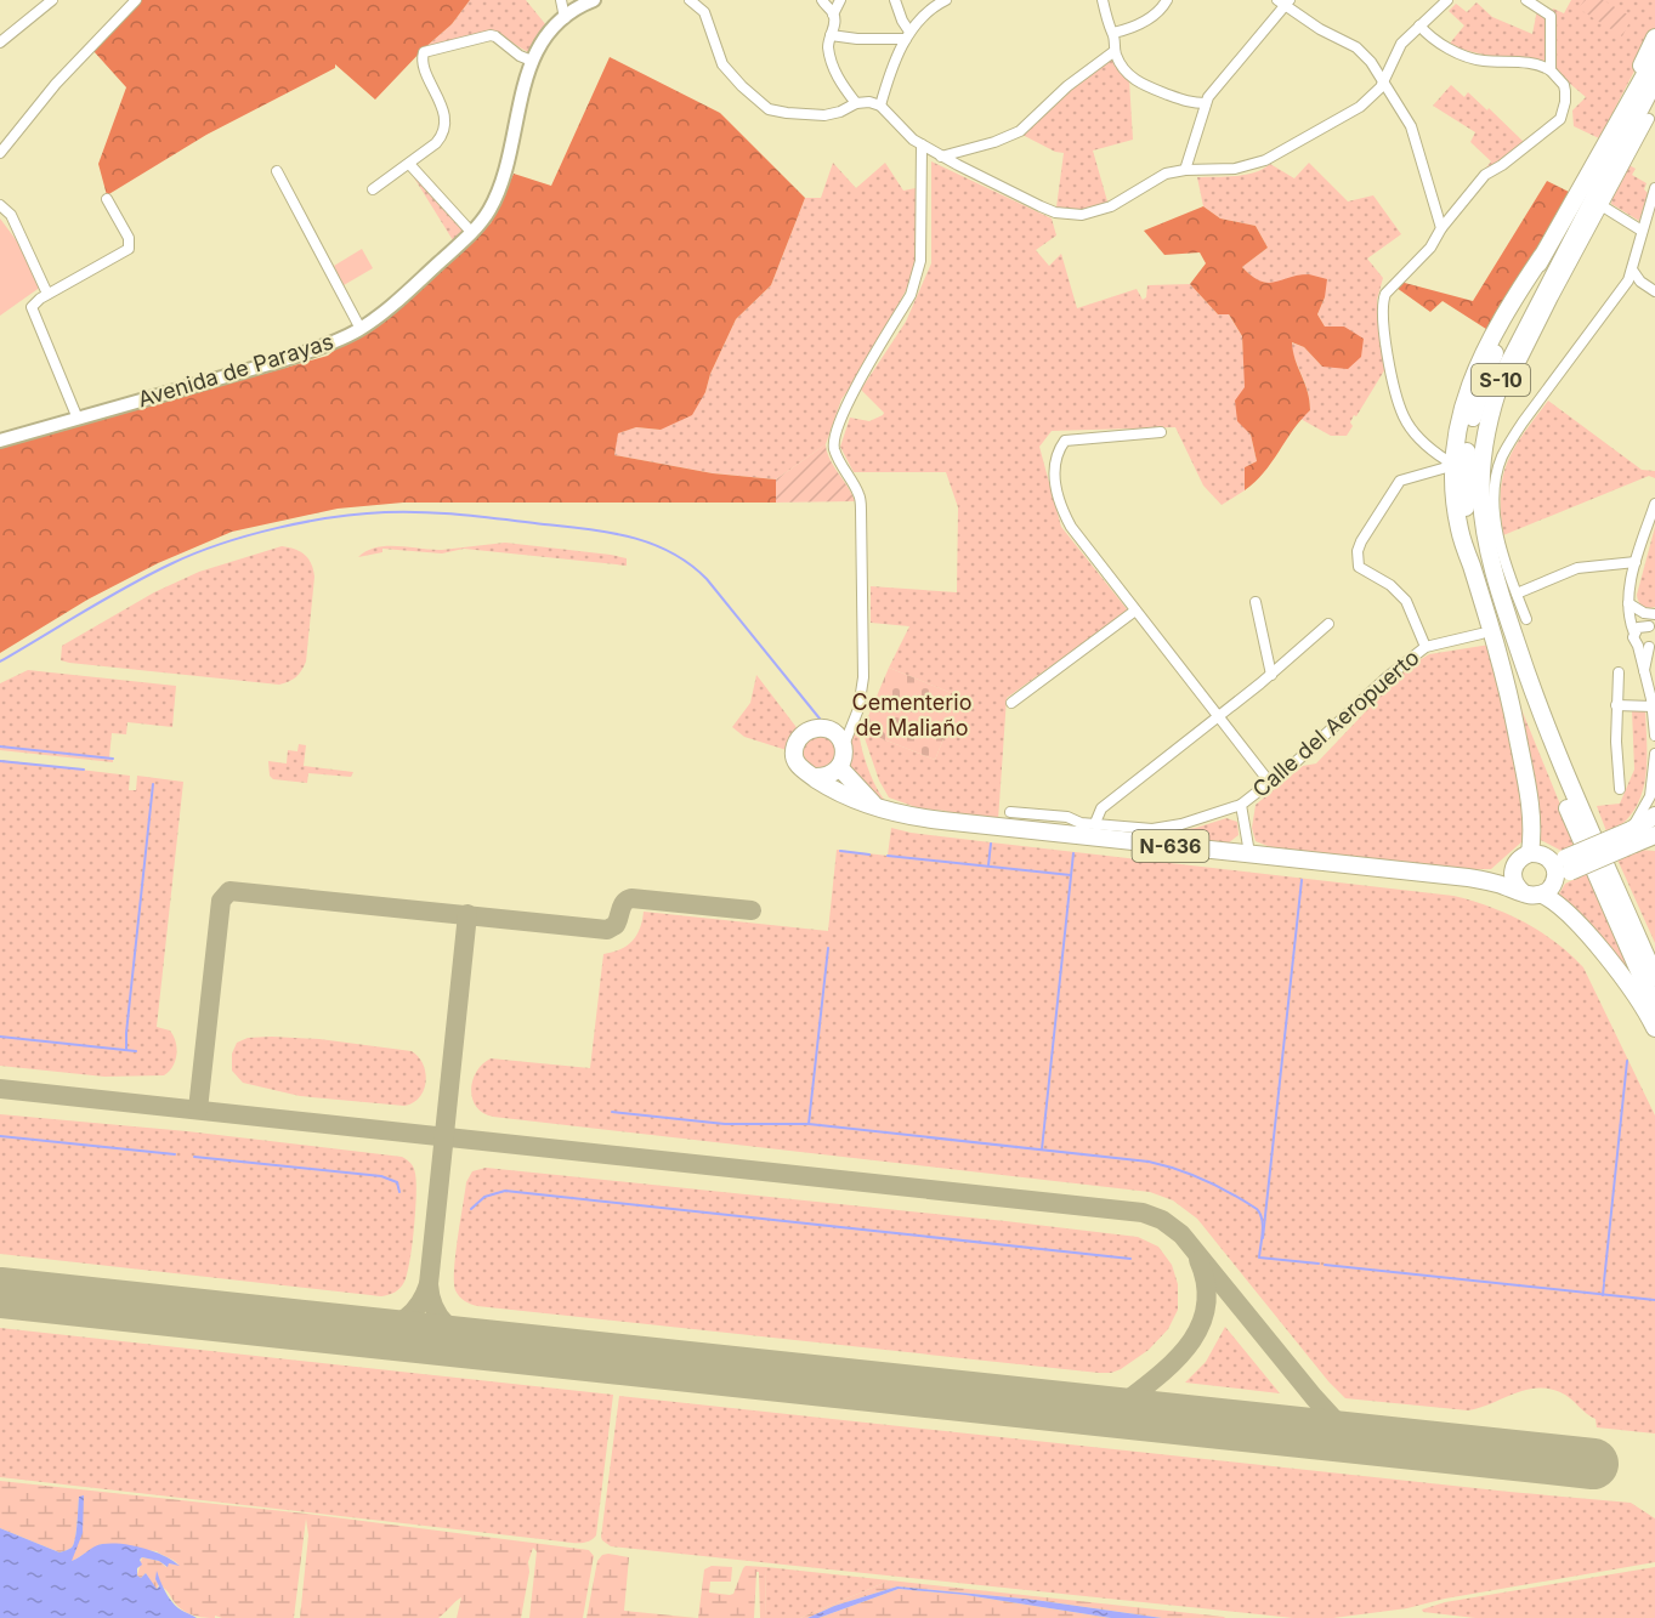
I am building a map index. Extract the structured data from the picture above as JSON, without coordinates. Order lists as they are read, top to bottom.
{
  "streets": {
    "highway": ["S-10", "N-636"],
    "street": ["Avenida de Parayas", "Calle del Aeropuerto"]
  },
  "crossings": [
    ["Calle del Aeropuerto", "N-636"]
  ],
  "parks": ["Cementerio de Maliaño"]
}
